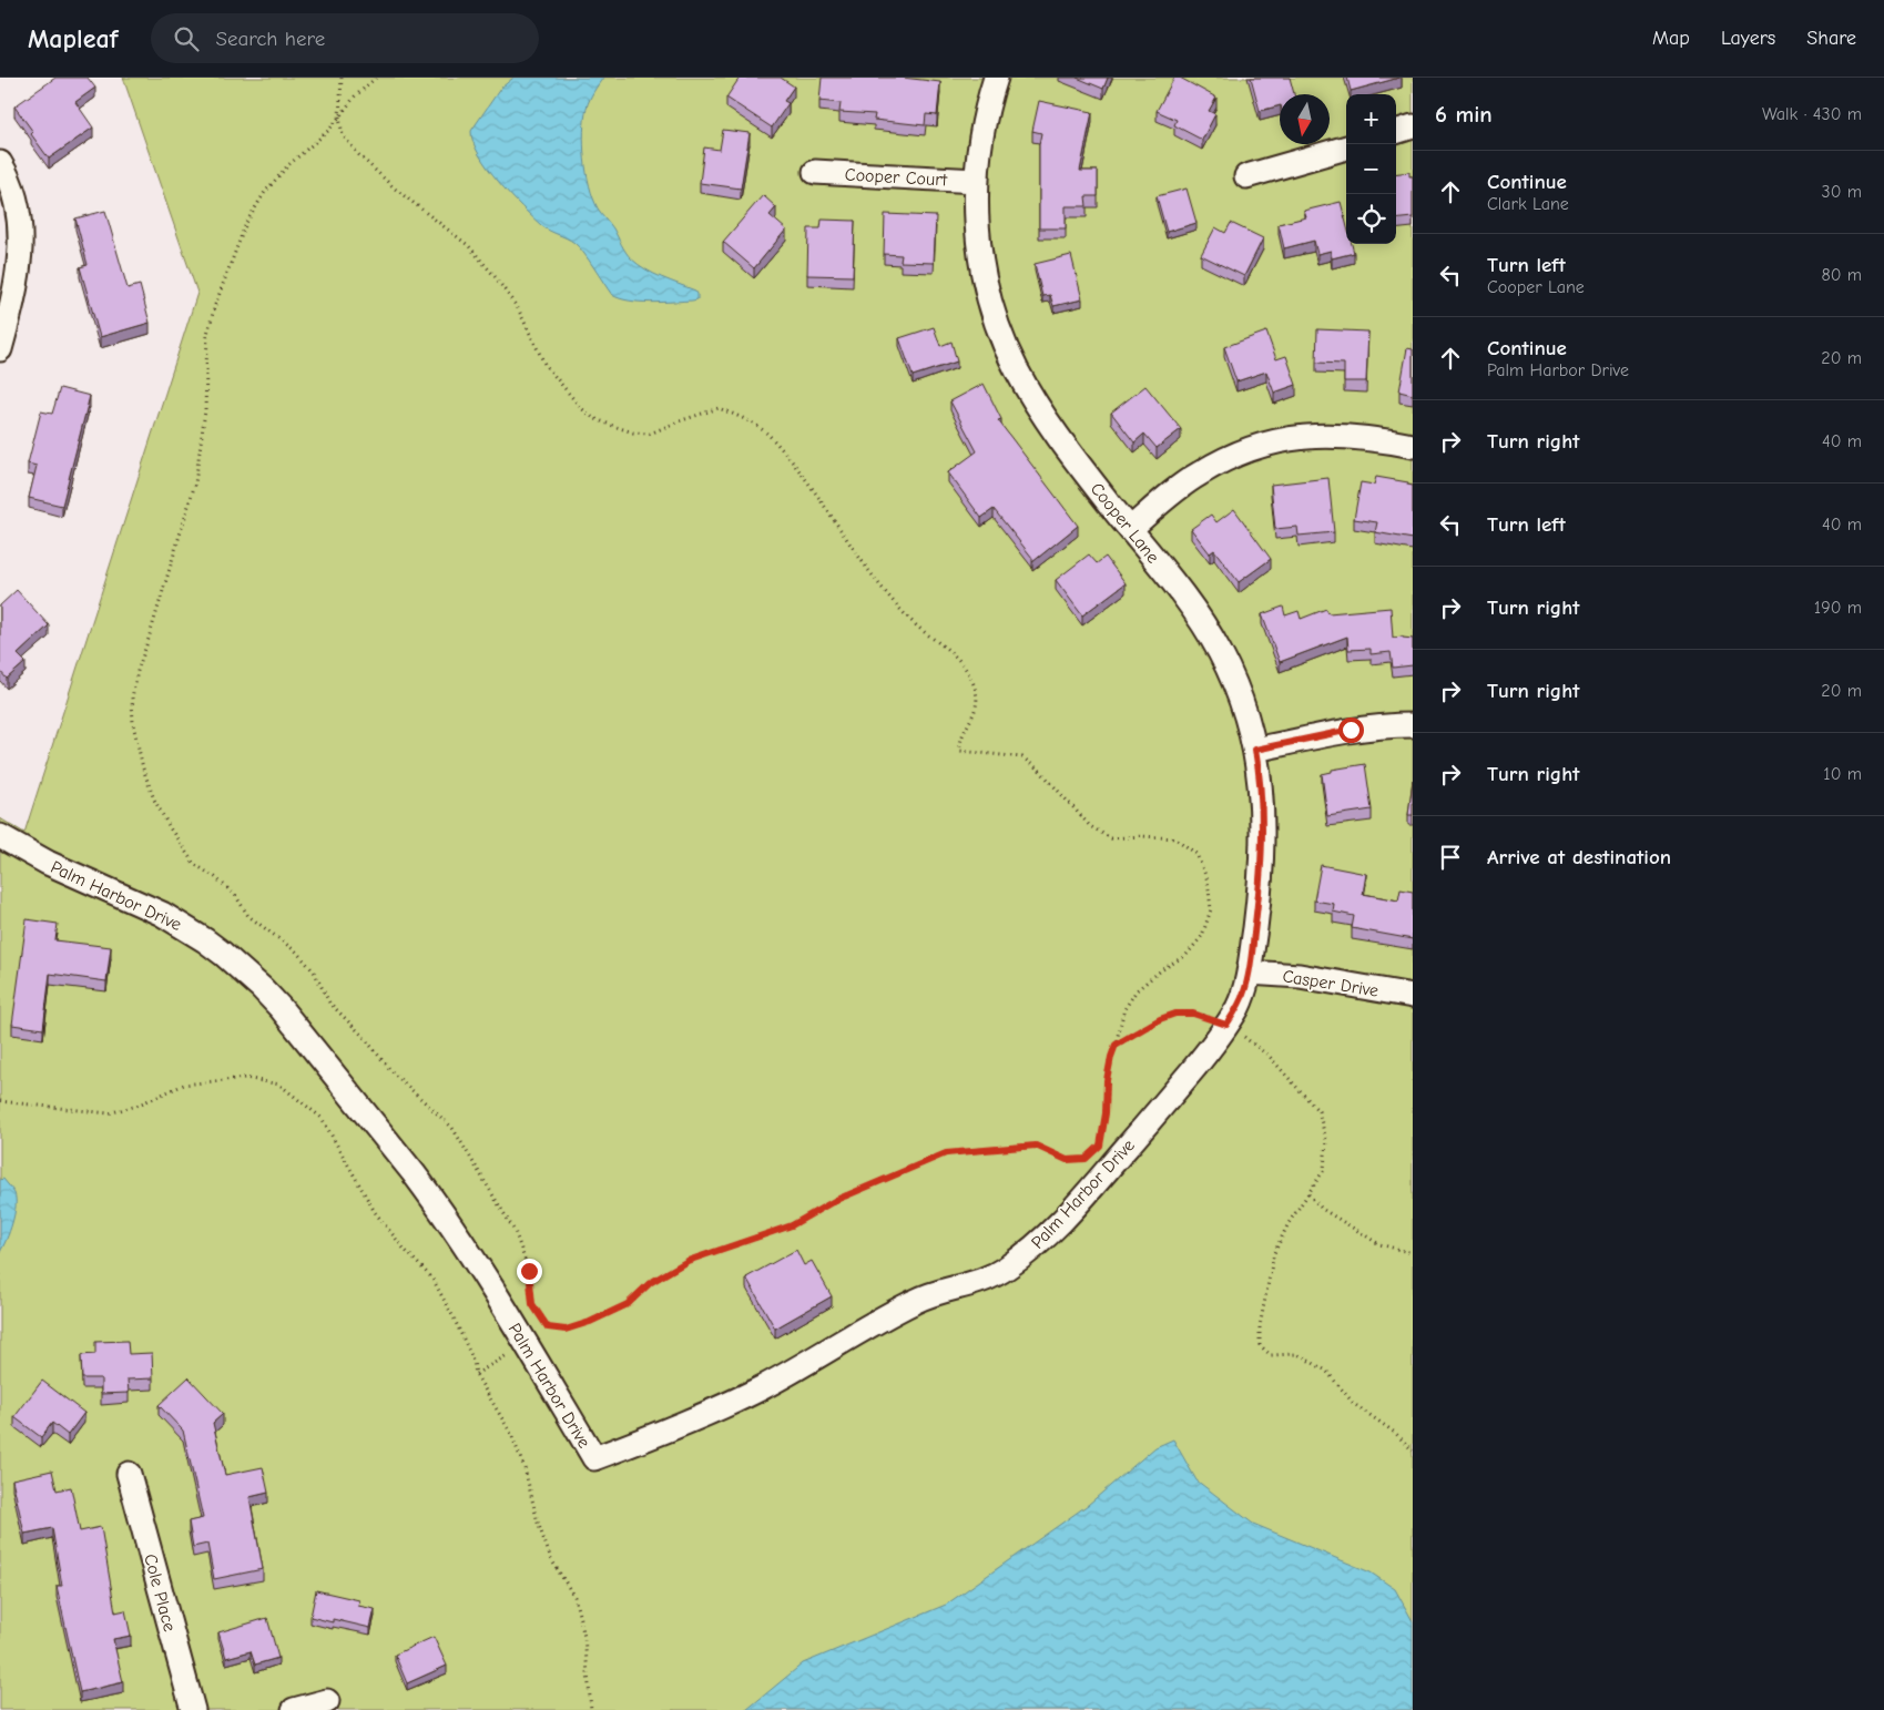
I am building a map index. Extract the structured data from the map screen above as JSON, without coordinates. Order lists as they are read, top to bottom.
{
  "streets": {
    "street": [
      "Cooper Court",
      "Cooper Lane",
      "Palm Harbor Drive",
      "Casper Drive",
      "Cole Place"
    ]
  },
  "crossings": [
    ["Cooper Court", "Cooper Lane"],
    ["Cooper Lane", "Palm Harbor Drive"],
    ["Cooper Lane", "Casper Drive"],
    ["Palm Harbor Drive", "Casper Drive"]
  ],
  "north": "bottom",
  "page": {
    "header": "Mapleaf",
    "search": "Search here",
    "nav": ["Map", "Layers", "Share"],
    "heading": ["6 min", "Walk · 430 m"],
    "map_buttons": ["+", "−"],
    "list": [
      ["Continue", "Clark Lane", "30 m"],
      ["Turn left", "Cooper Lane", "80 m"],
      ["Continue", "Palm Harbor Drive", "20 m"],
      ["Turn right", "40 m"],
      ["Turn left", "40 m"],
      ["Turn right", "190 m"],
      ["Turn right", "20 m"],
      ["Turn right", "10 m"],
      "Arrive at destination"
    ]
  }
}
